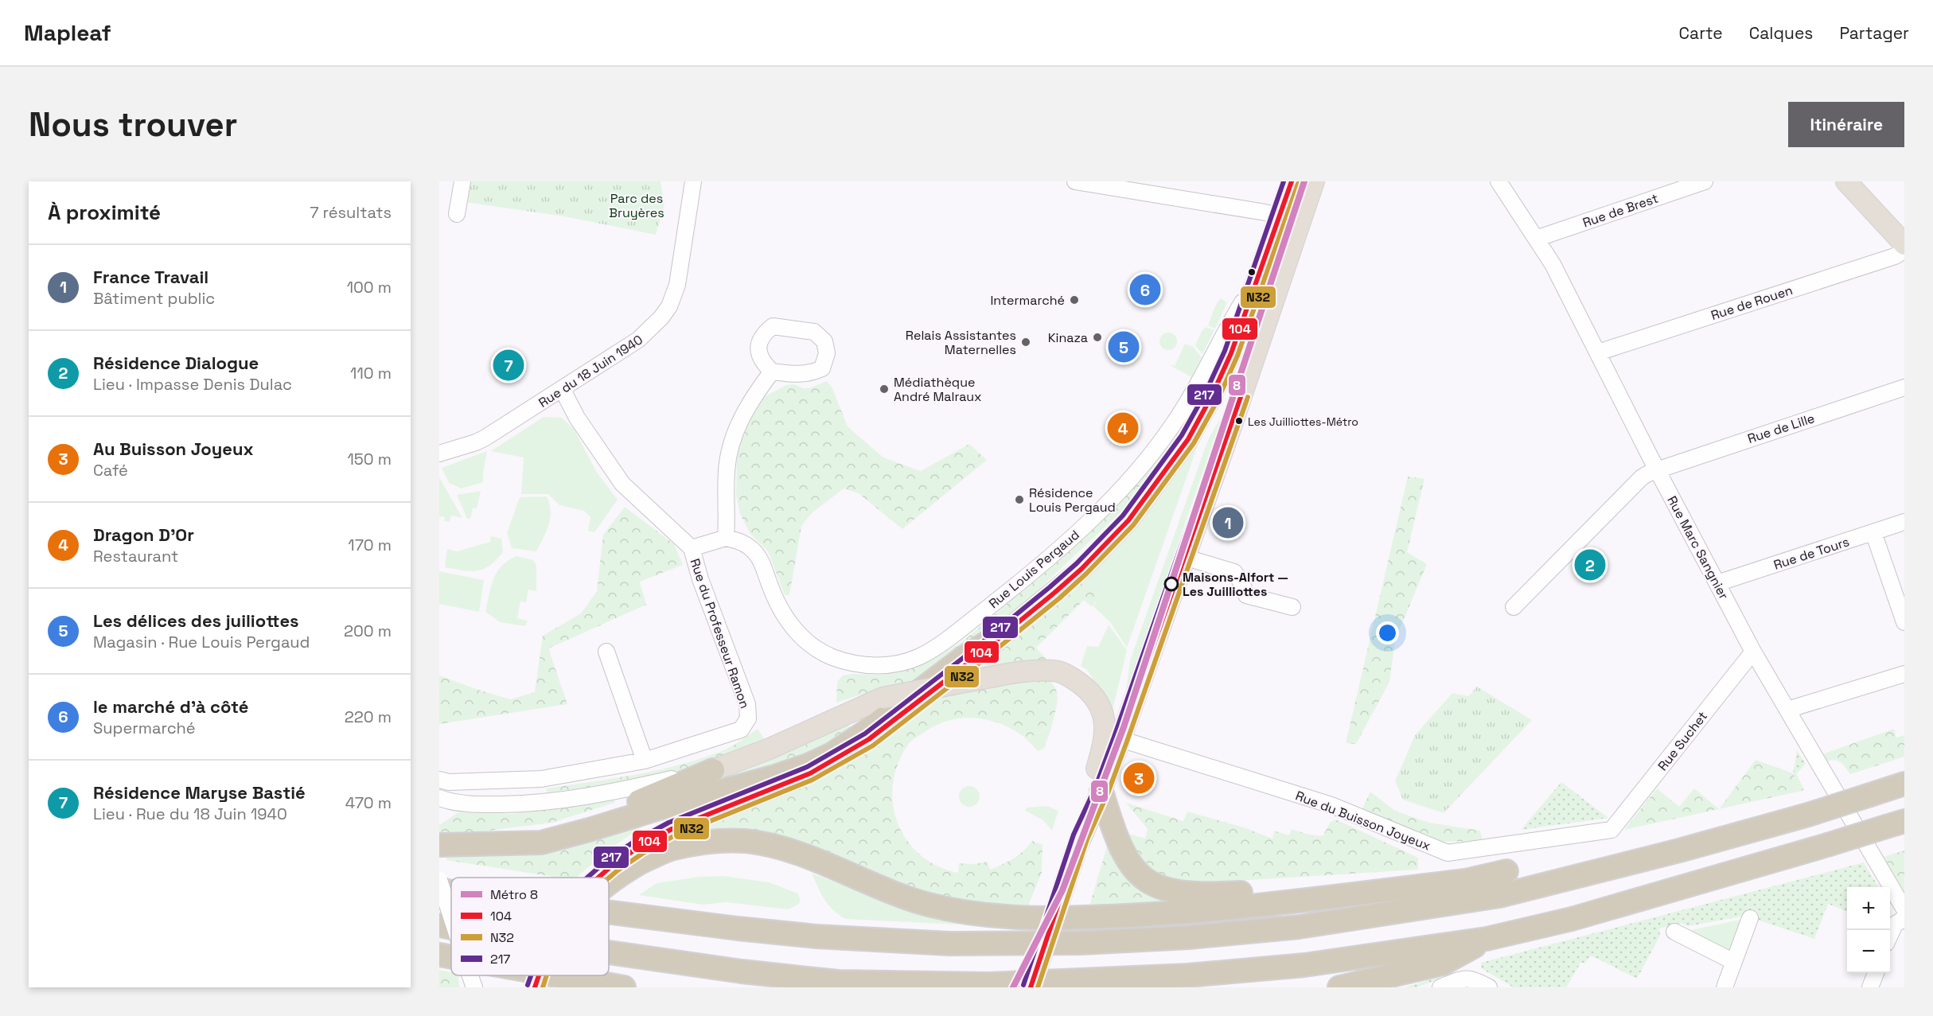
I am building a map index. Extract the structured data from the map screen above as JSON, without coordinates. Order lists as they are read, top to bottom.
{
  "streets": {
    "street": [
      "Rue de Brest",
      "Rue de Rouen",
      "Rue du 18 Juin 1940",
      "Rue de Lille",
      "Rue Marc Sangnier",
      "Rue de Tours",
      "Rue Louis Pergaud",
      "Rue du Professeur Ramon",
      "Rue Suchet",
      "Rue du Buisson Joyeux"
    ]
  },
  "crossings": [
    ["Rue de Brest", "Rue Marc Sangnier"],
    ["Rue de Rouen", "Rue Marc Sangnier"],
    ["Rue du 18 Juin 1940", "Rue du Professeur Ramon"],
    ["Rue de Lille", "Rue Marc Sangnier"],
    ["Rue Marc Sangnier", "Rue de Tours"],
    ["Rue Marc Sangnier", "Rue Suchet"],
    ["Rue Suchet", "Rue du Buisson Joyeux"]
  ],
  "parks": ["Parc des Bruyères"],
  "places": [
    "Intermarché",
    "Kinaza",
    "Relais Assistantes Maternelles",
    "Médiathèque André Malraux",
    "Les Juilliottes-Métro",
    "Résidence Louis Pergaud",
    "Maisons-Alfort — Les Juilliottes"
  ],
  "lines": [
    "metro line 8",
    "transit line 104",
    "transit line 217",
    "transit line N32"
  ],
  "legend": [
    "Métro 8",
    "104",
    "N32",
    "217"
  ],
  "page": {
    "header": "Mapleaf",
    "nav": ["Carte", "Calques", "Partager"],
    "buttons": "Itinéraire",
    "title": "Nous trouver",
    "heading": ["À proximité", "7 résultats"],
    "list": [
      {
        "mark": "1",
        "name": "France Travail",
        "note": "Bâtiment public",
        "value": "100 m"
      },
      {
        "mark": "2",
        "name": "Résidence Dialogue",
        "note": "Lieu · Impasse Denis Dulac",
        "value": "110 m"
      },
      {
        "mark": "3",
        "name": "Au Buisson Joyeux",
        "note": "Café",
        "value": "150 m"
      },
      {
        "mark": "4",
        "name": "Dragon D'Or",
        "note": "Restaurant",
        "value": "170 m"
      },
      {
        "mark": "5",
        "name": "Les délices des juiliottes",
        "note": "Magasin · Rue Louis Pergaud",
        "value": "200 m"
      },
      {
        "mark": "6",
        "name": "le marché d'à côté",
        "note": "Supermarché",
        "value": "220 m"
      },
      {
        "mark": "7",
        "name": "Résidence Maryse Bastié",
        "note": "Lieu · Rue du 18 Juin 1940",
        "value": "470 m"
      }
    ],
    "pins": [
      "6",
      "5",
      "7",
      "4",
      "1",
      "2",
      "3"
    ],
    "map_buttons": ["+", "−"]
  }
}
